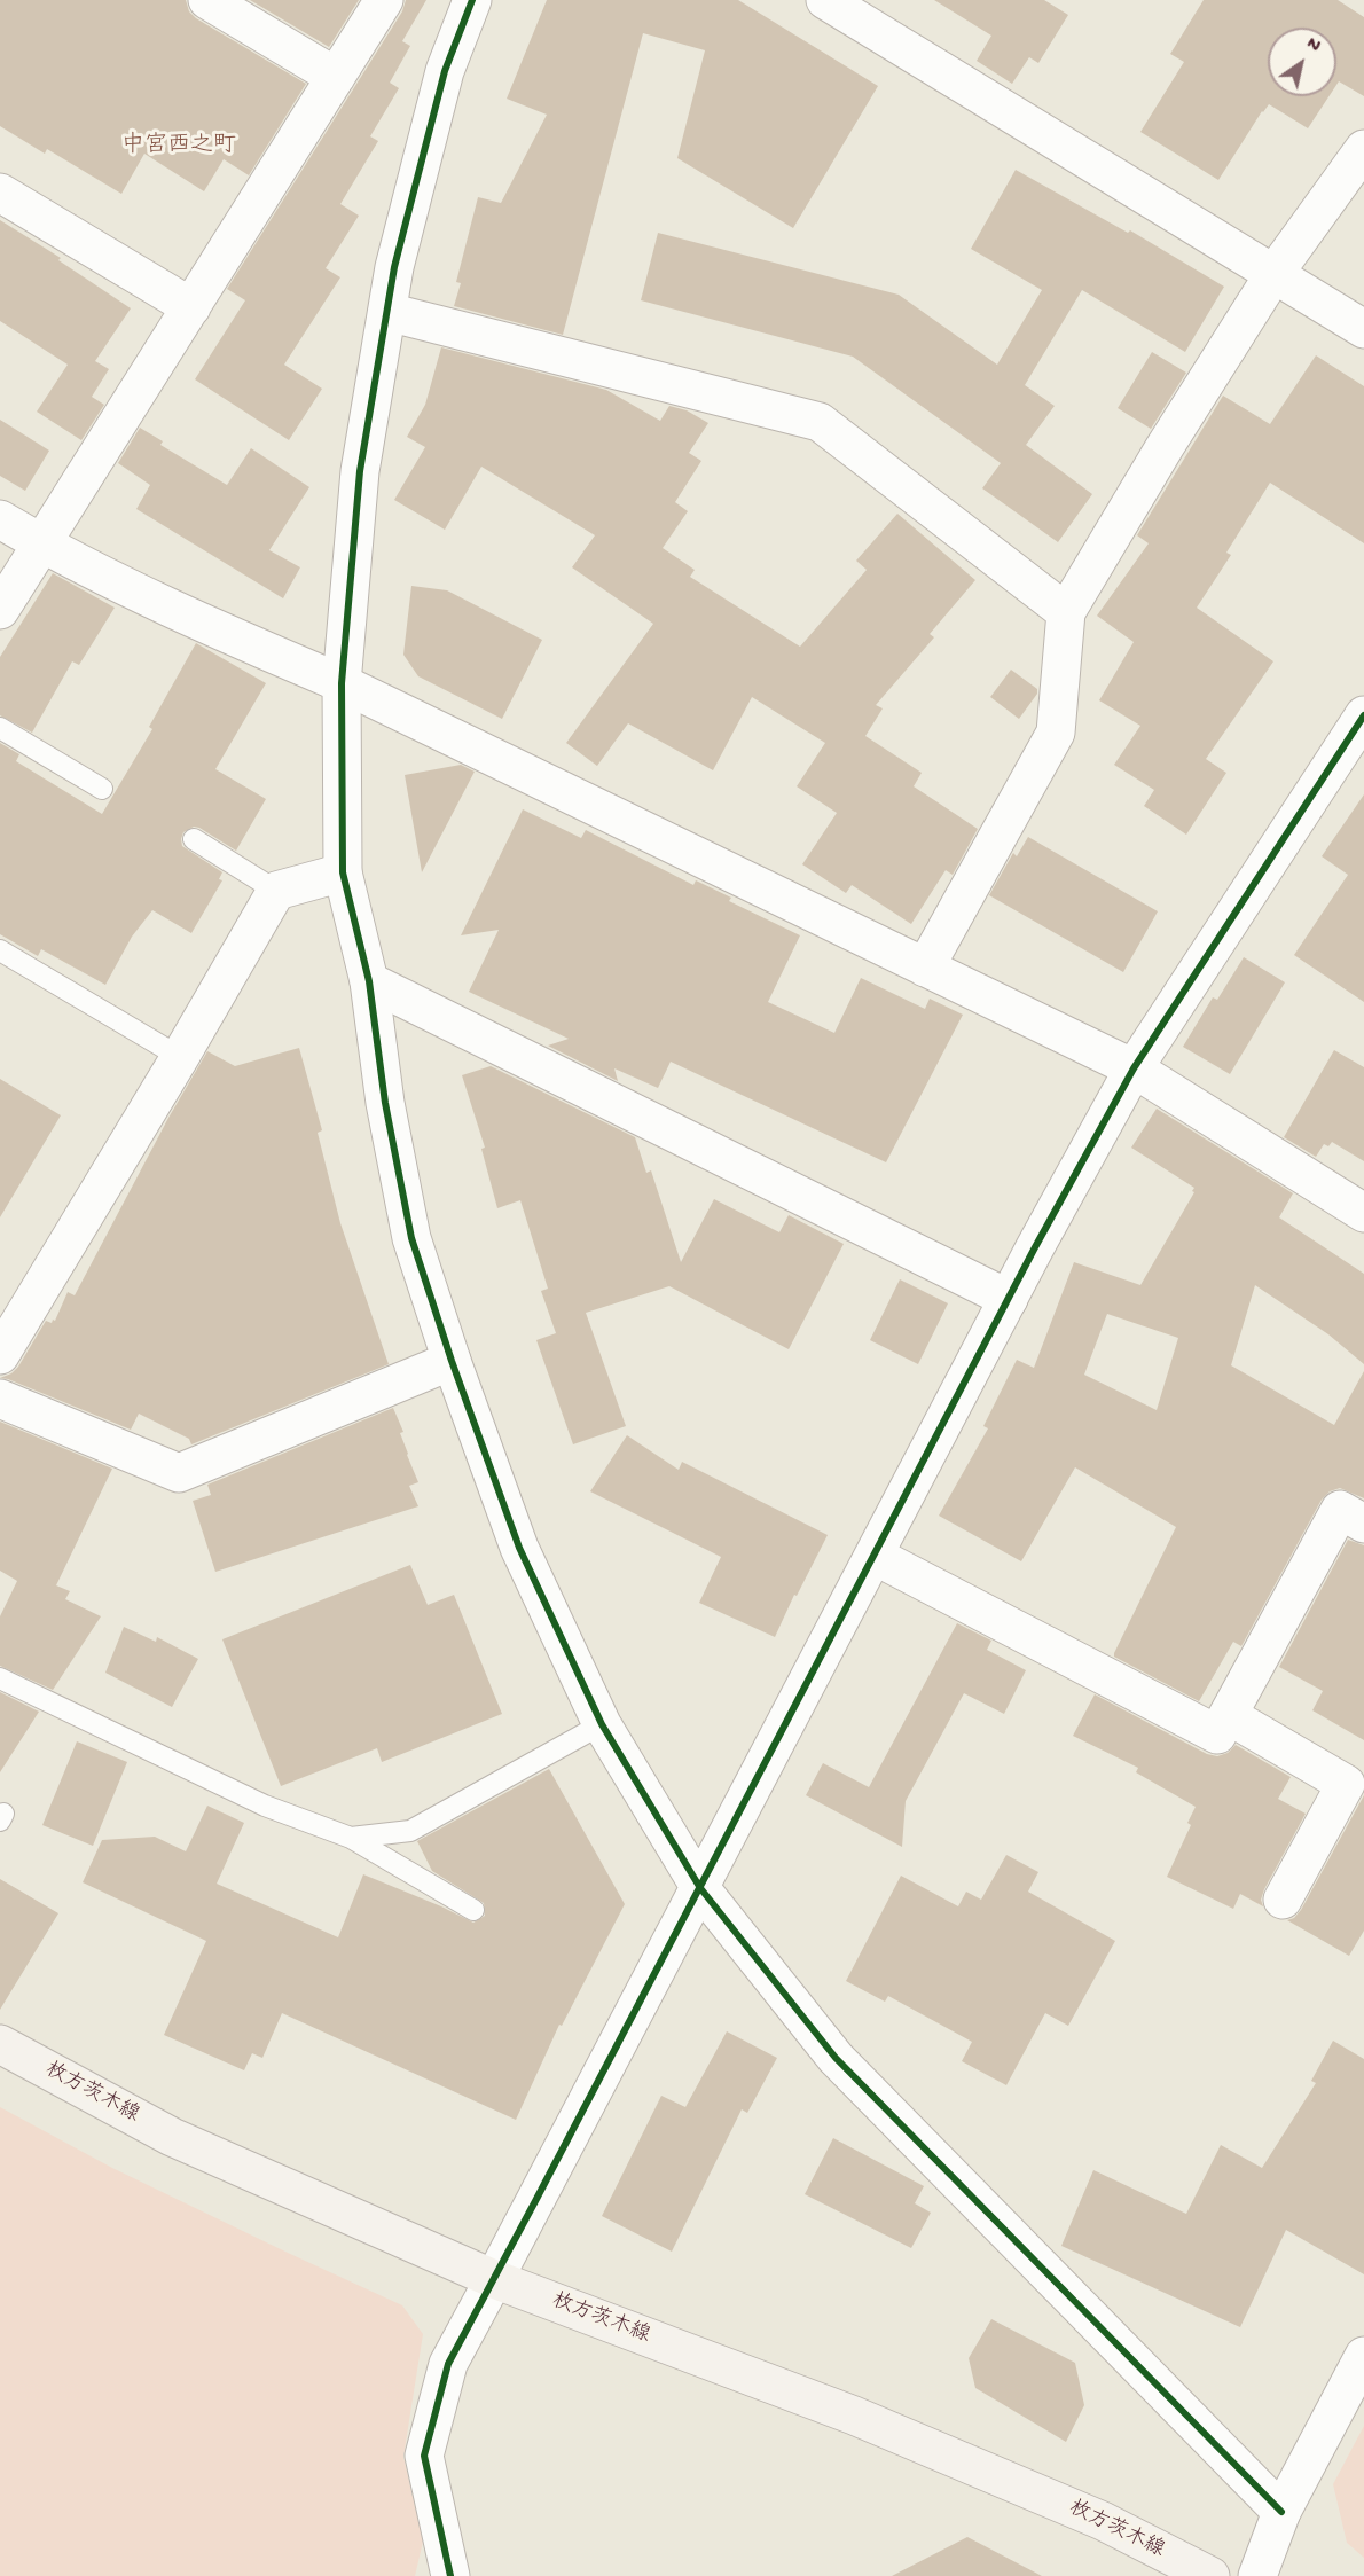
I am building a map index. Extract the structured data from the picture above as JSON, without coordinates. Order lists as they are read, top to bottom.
{
  "streets": {
    "main road": ["枚方茨木線"]
  },
  "districts": ["中宮西之町"],
  "north": "top right"
}
